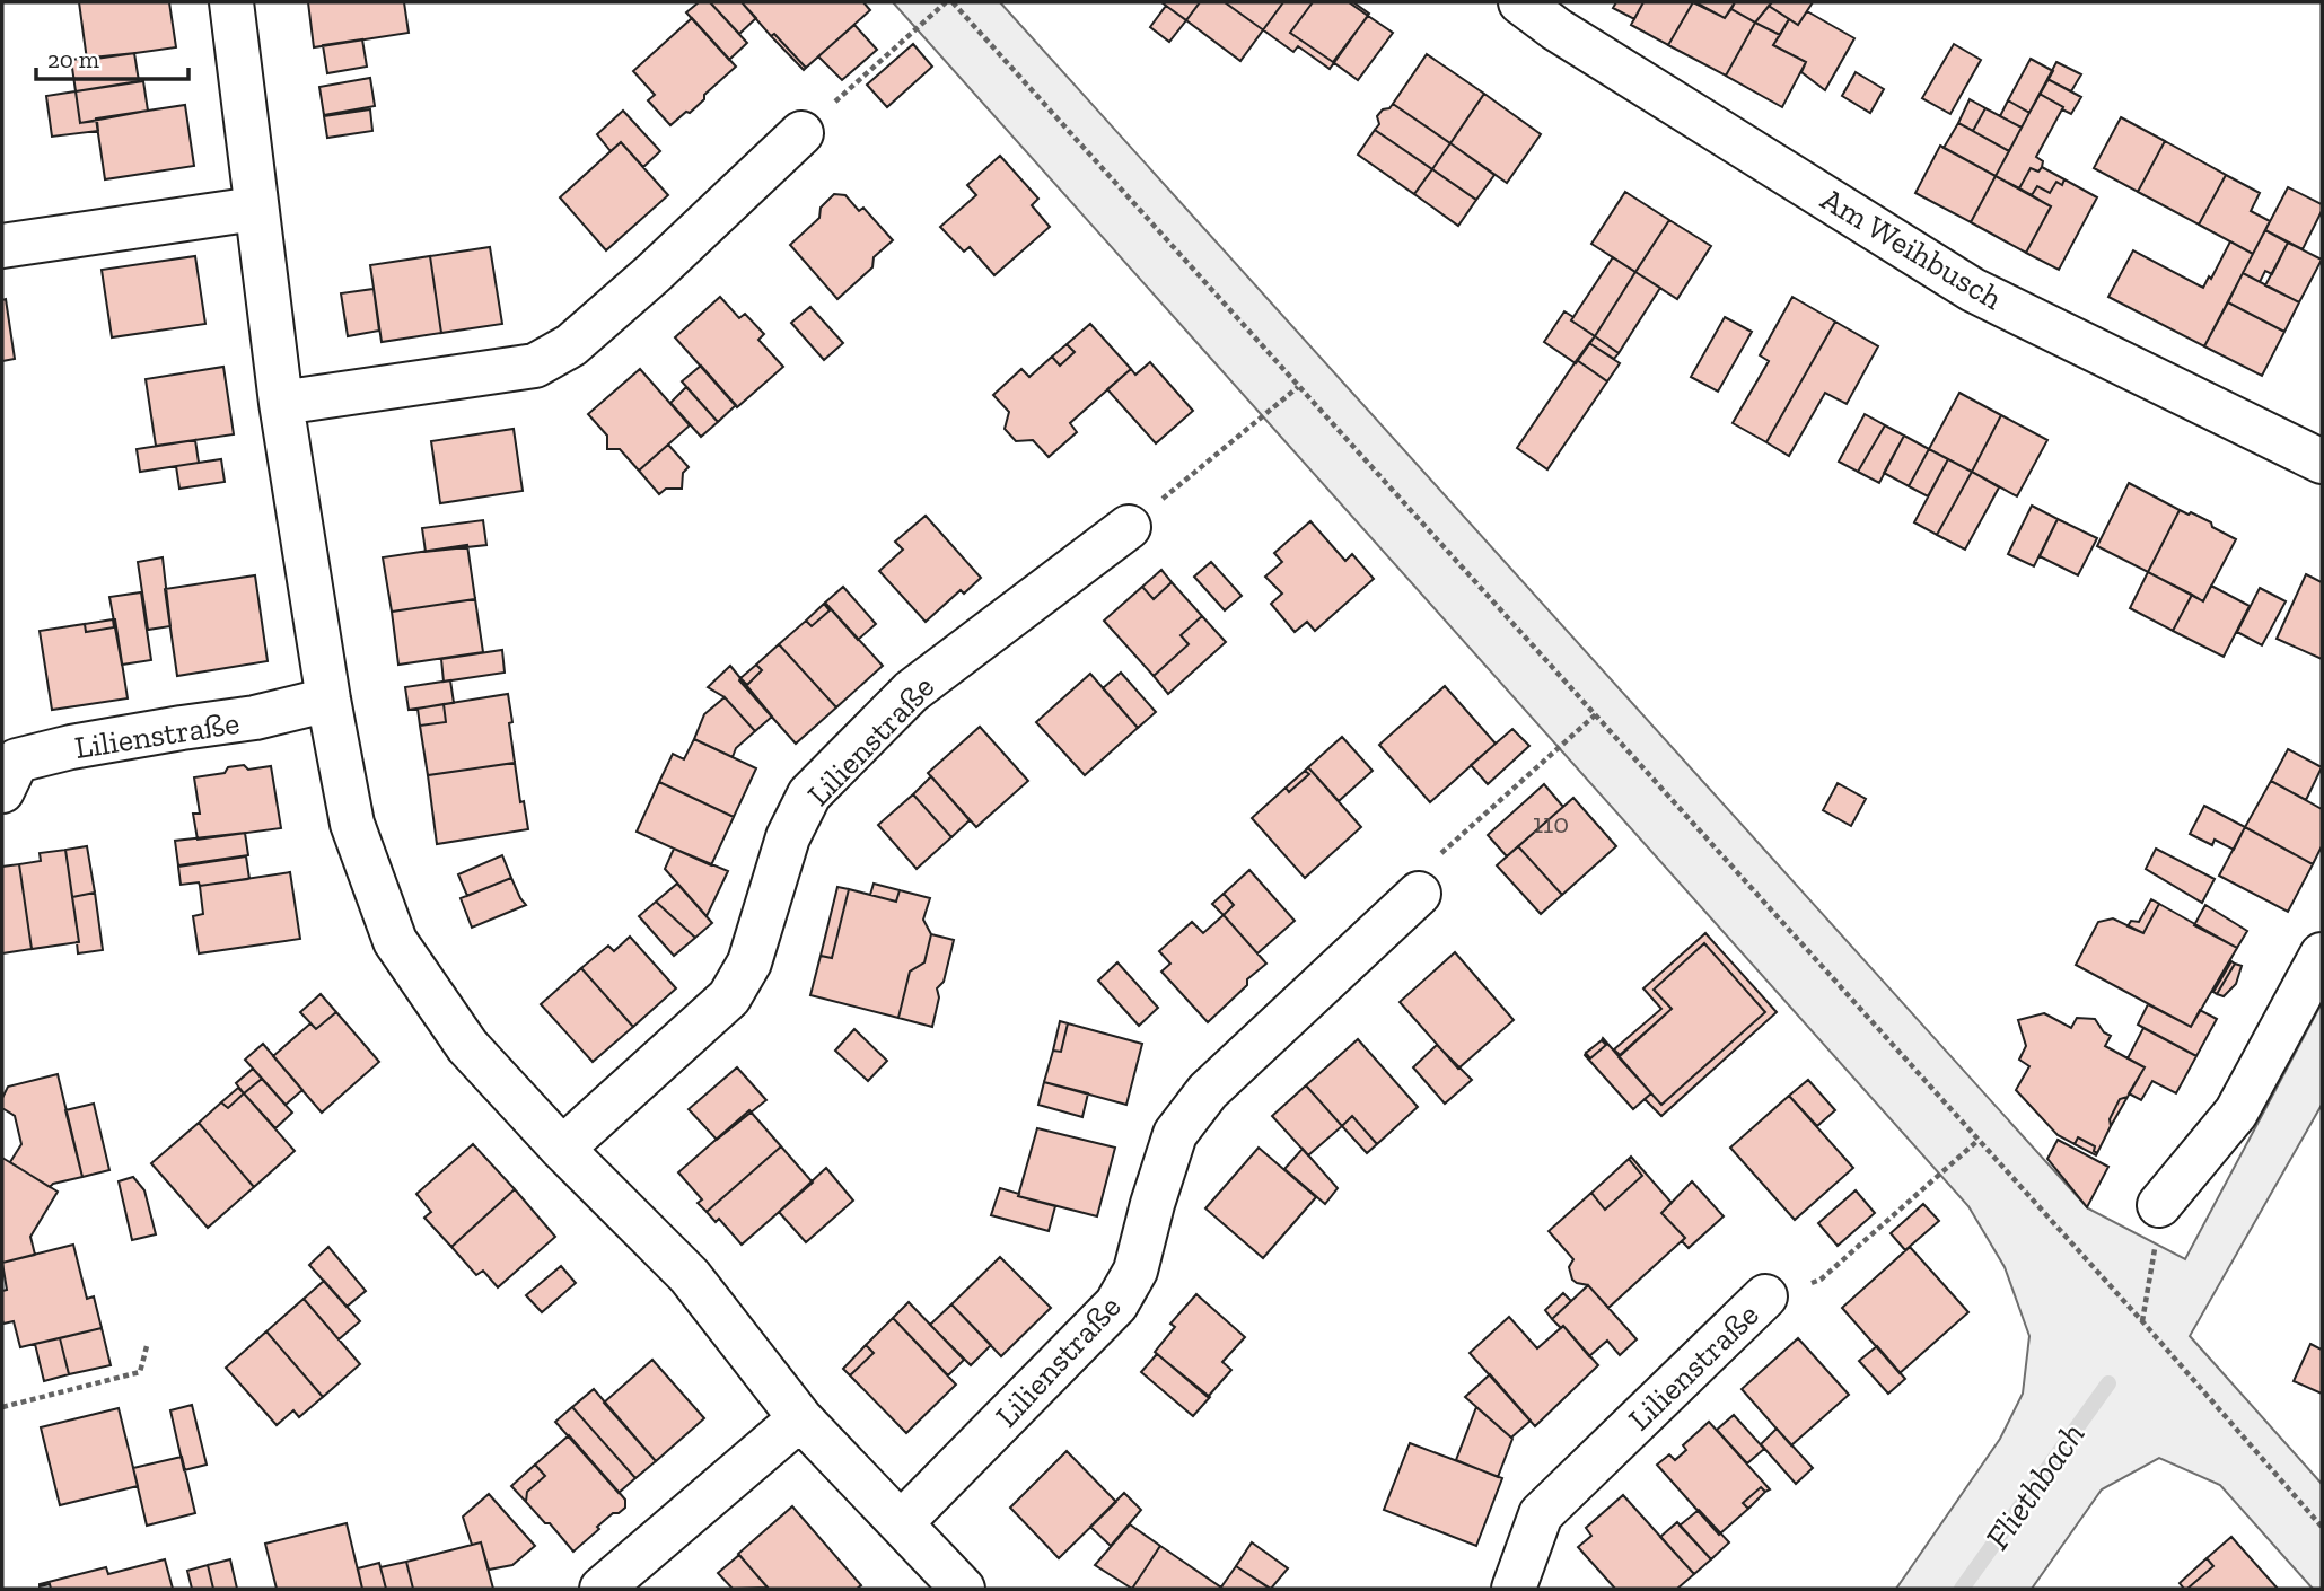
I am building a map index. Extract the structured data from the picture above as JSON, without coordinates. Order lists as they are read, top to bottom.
{
  "streets": {
    "street": ["Am Weihbusch", "Lilienstraße"]
  },
  "water": ["Fliethbach"],
  "house_numbers": ["110"],
  "scale_bar": "20 m"
}
